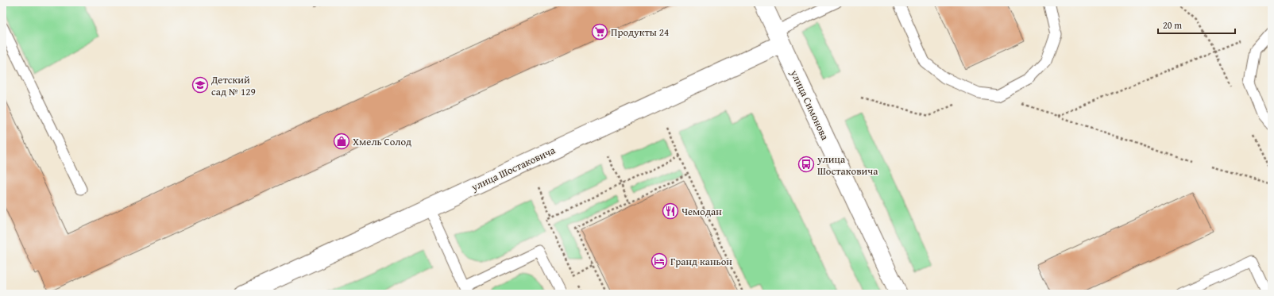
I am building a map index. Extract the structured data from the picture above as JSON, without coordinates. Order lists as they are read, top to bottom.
{
  "streets": {
    "street": ["улица Симонова", "улица Шостаковича"]
  },
  "crossings": [
    ["улица Симонова", "улица Шостаковича"]
  ],
  "places": {
    "supermarket": ["Продукты 24"],
    "school or university": ["Детский сад № 129"],
    "shop": ["Хмель Солод"],
    "bus stop": ["улица Шостаковича"],
    "restaurant": ["Чемодан"],
    "hotel": ["Гранд каньон"]
  },
  "scale_bar": "20 m"
}
